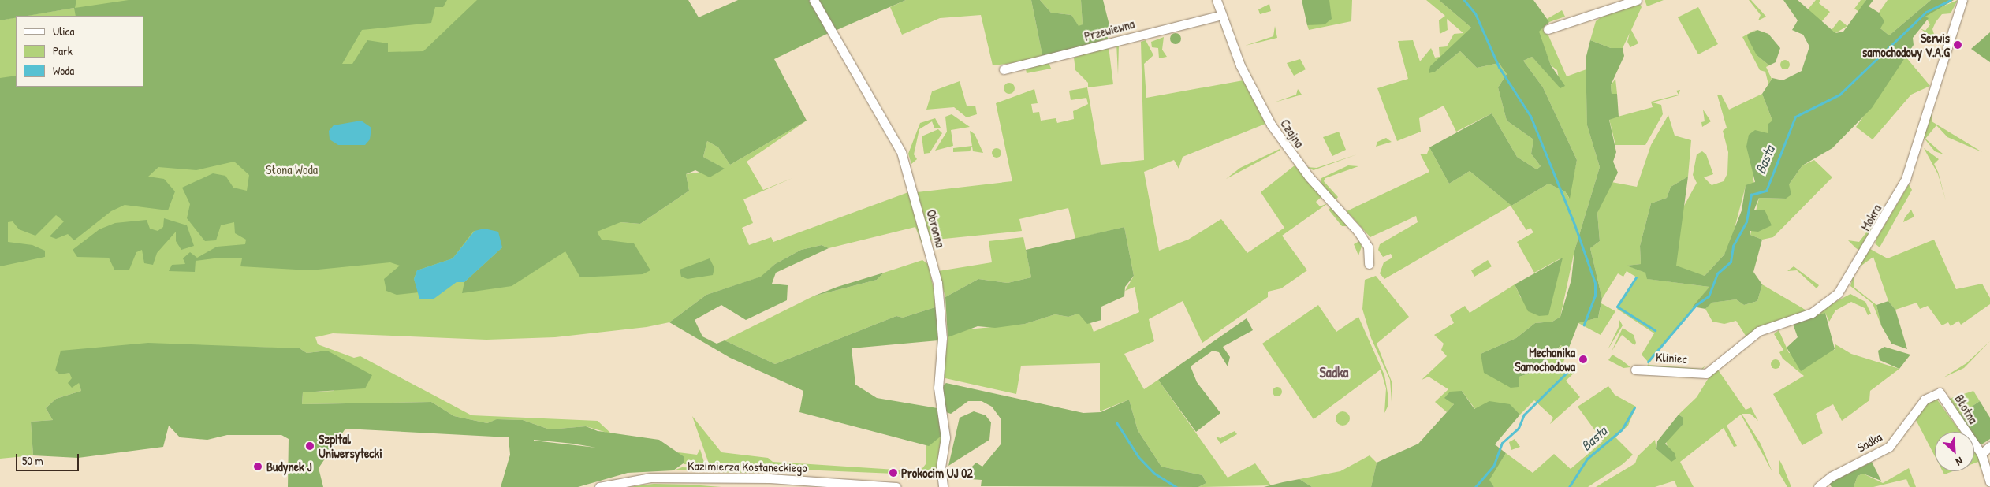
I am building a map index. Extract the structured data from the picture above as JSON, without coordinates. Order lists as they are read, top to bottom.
{
  "streets": {
    "street": [
      "Przewiewna",
      "Czajna",
      "Mokra",
      "Obronna",
      "Kliniec",
      "Błotna",
      "Sadka",
      "Kazimierza Kostaneckiego"
    ]
  },
  "crossings": [
    ["Przewiewna", "Czajna"],
    ["Mokra", "Kliniec"],
    ["Błotna", "Sadka"]
  ],
  "districts": ["Sadka"],
  "water": ["Basta"],
  "parks": ["Słona Woda"],
  "places": [
    "Serwis samochodowy V.A.G",
    "Mechanika Samochodowa",
    "Szpital Uniwersytecki",
    "Budynek J",
    "Prokocim UJ 02"
  ],
  "legend": ["Ulica", "Park", "Woda"],
  "scale_bar": "50 m",
  "north": "bottom right"
}
